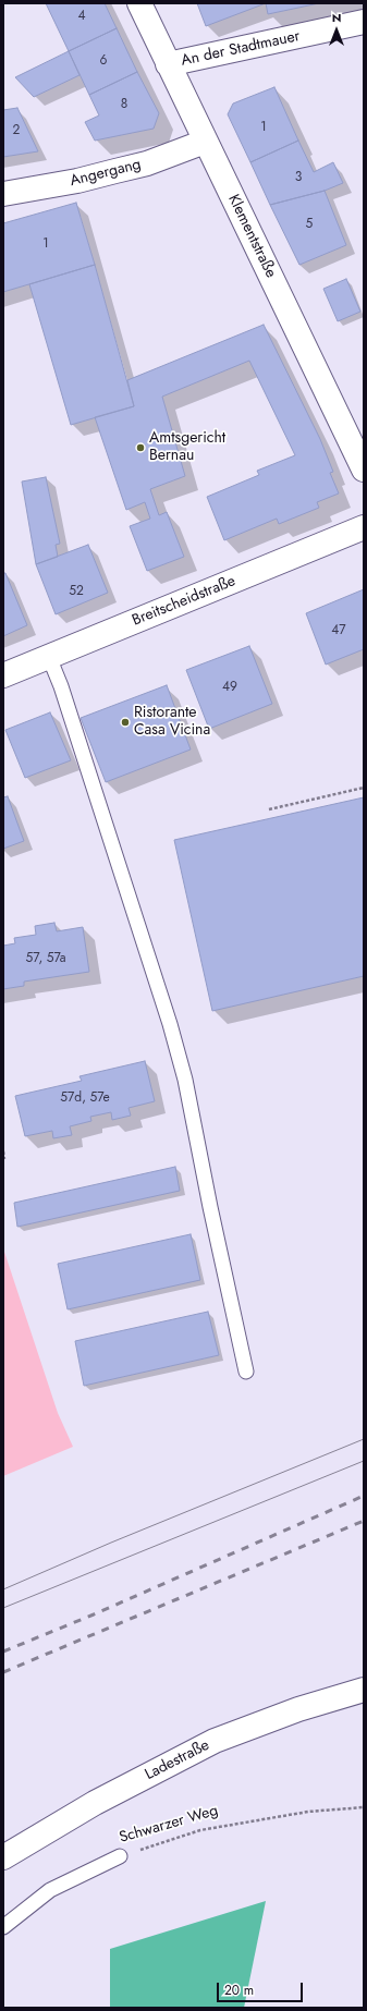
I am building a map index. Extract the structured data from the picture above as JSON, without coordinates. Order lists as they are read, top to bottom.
{
  "streets": {
    "street": [
      "An der Stadtmauer",
      "Angergang",
      "Klementstraße",
      "Breitscheidstraße",
      "Ladestraße"
    ],
    "lane": ["Schwarzer Weg"]
  },
  "crossings": [
    ["An der Stadtmauer", "Klementstraße"],
    ["Angergang", "Klementstraße"]
  ],
  "places": ["Amtsgericht Bernau", "Ristorante Casa Vicina"],
  "house_numbers": [
    "4",
    "6",
    "8",
    "1",
    "2",
    "3",
    "5",
    "1",
    "52",
    "47",
    "49",
    "57, 57a",
    "57d, 57e"
  ],
  "scale_bar": "20 m",
  "north": "top"
}
